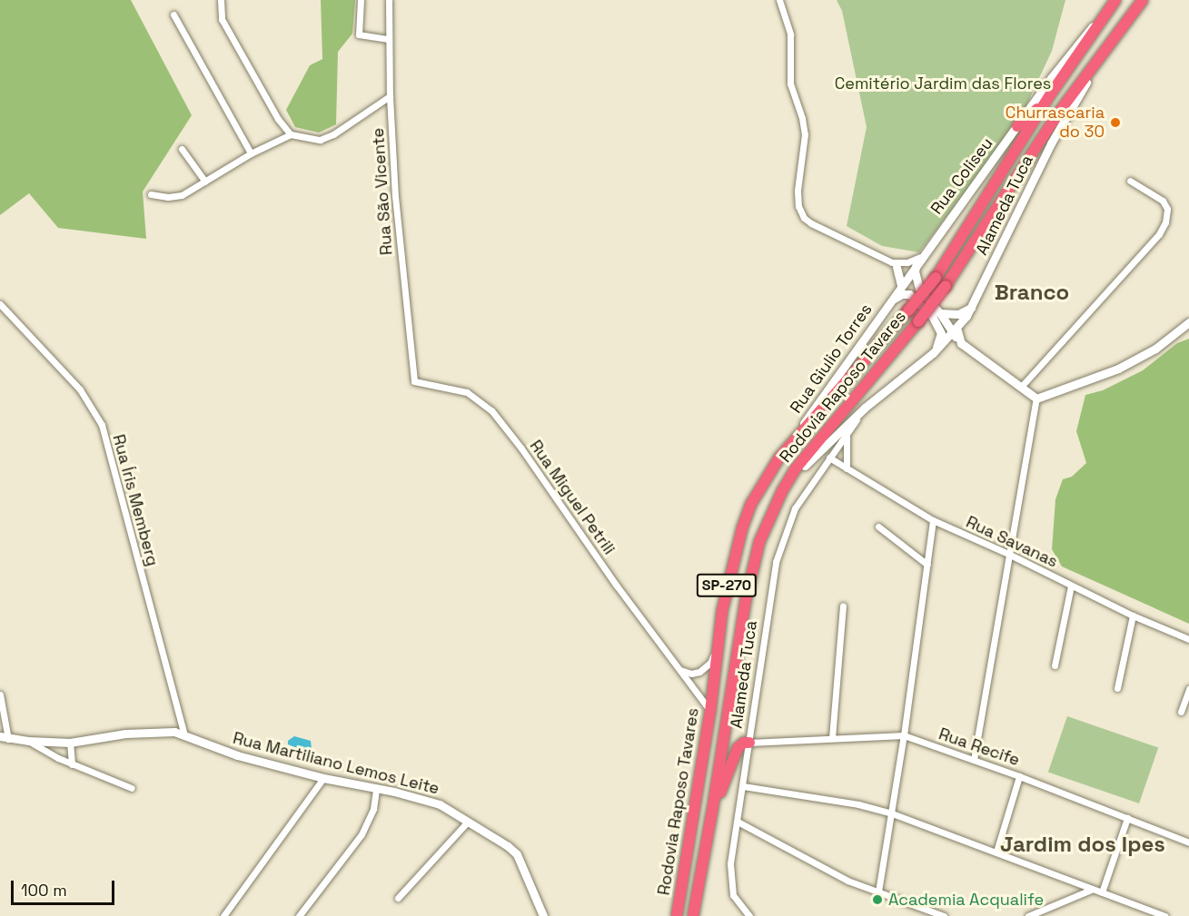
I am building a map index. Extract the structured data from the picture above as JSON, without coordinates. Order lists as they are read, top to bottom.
{
  "streets": {
    "highway": ["Rodovia Raposo Tavares", "SP-270"],
    "street": [
      "Rua Coliseu",
      "Rua São Vicente",
      "Alameda Tuca",
      "Rua Giulio Torres",
      "Rua Miguel Petrili",
      "Rua Íris Memberg",
      "Rua Savanas",
      "Rua Recife",
      "Rua Martiliano Lemos Leite"
    ]
  },
  "crossings": [
    ["Rua Coliseu", "Rua Giulio Torres"],
    ["Rua Coliseu", "Rodovia Raposo Tavares"],
    ["Rua São Vicente", "Rua Miguel Petrili"],
    ["Alameda Tuca", "Rodovia Raposo Tavares"],
    ["Alameda Tuca", "Rua Savanas"],
    ["Alameda Tuca", "Rua Recife"],
    ["Rua Giulio Torres", "Rodovia Raposo Tavares"],
    ["Rodovia Raposo Tavares", "Rua Miguel Petrili"],
    ["Rua Íris Memberg", "Rua Martiliano Lemos Leite"]
  ],
  "districts": ["Branco", "Jardim dos Ipes"],
  "parks": ["Cemitério Jardim das Flores"],
  "places": ["Churrascaria do 30", "Academia Acqualife"],
  "scale_bar": "100 m"
}
